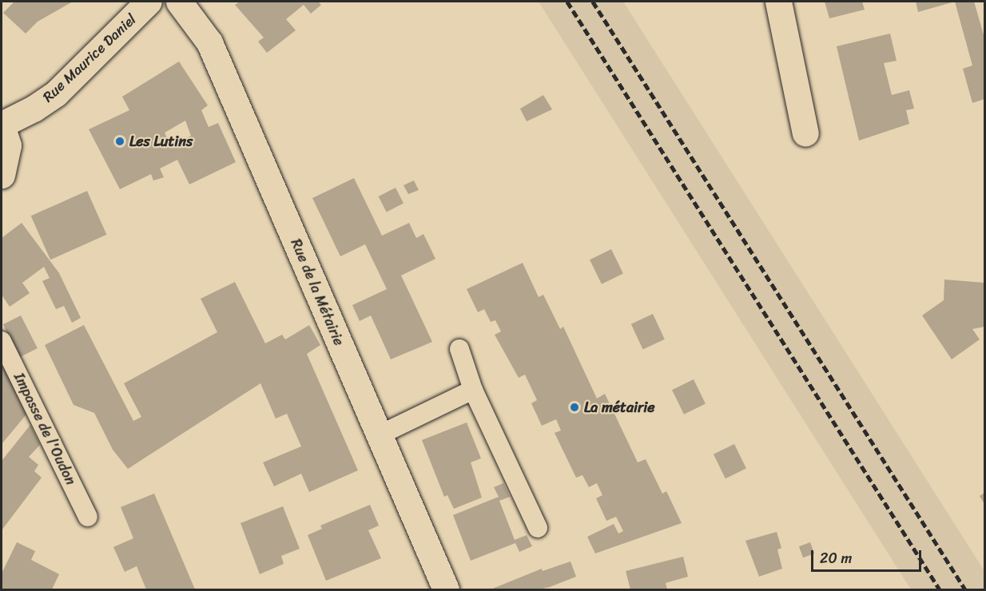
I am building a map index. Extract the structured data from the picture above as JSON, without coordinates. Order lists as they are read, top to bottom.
{
  "streets": {
    "street": ["Rue Maurice Daniel", "Rue de la Métairie"],
    "lane": ["Impasse de l'Oudon"]
  },
  "places": ["Les Lutins", "La métairie"],
  "scale_bar": "20 m"
}
